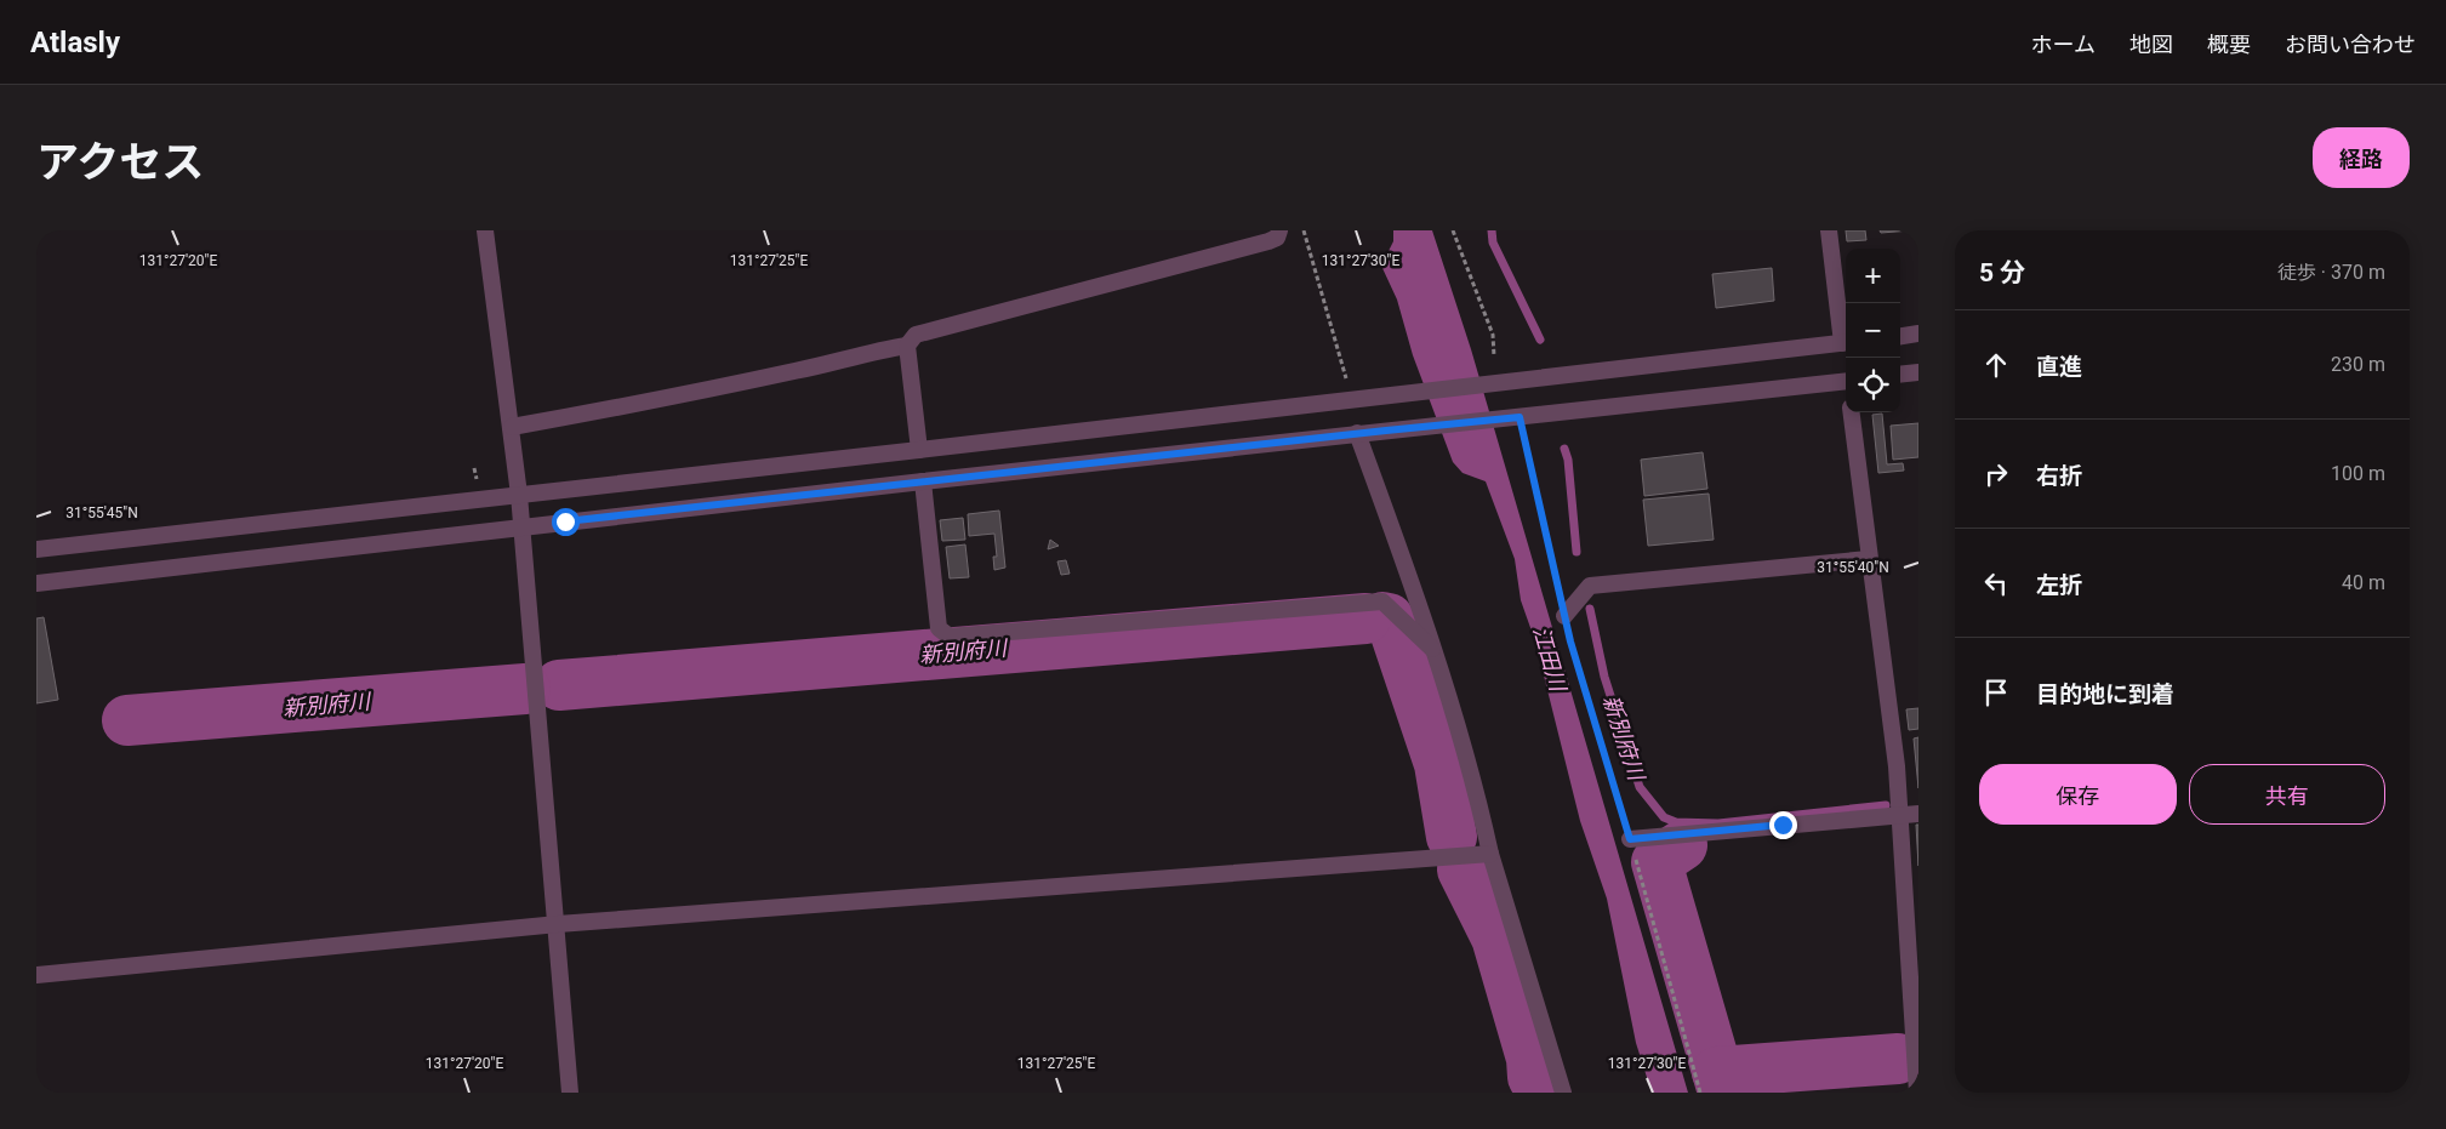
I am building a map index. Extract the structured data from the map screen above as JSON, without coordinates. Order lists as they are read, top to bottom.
{
  "water": ["新別府川", "江田川"],
  "page": {
    "header": "Atlasly",
    "nav": [
      "ホーム",
      "地図",
      "概要",
      "お問い合わせ"
    ],
    "title": "アクセス",
    "buttons": [
      "経路",
      ["保存", "共有"]
    ],
    "heading": ["5 分", "徒歩 · 370 m"],
    "map_buttons": ["+", "−"],
    "list": [
      ["直進", "230 m"],
      ["右折", "100 m"],
      ["左折", "40 m"],
      "目的地に到着"
    ]
  },
  "coordinates": [
    "131°27'20\"E",
    "131°27'25\"E",
    "131°27'30\"E",
    "31°55'45\"N",
    "31°55'40\"N"
  ]
}
